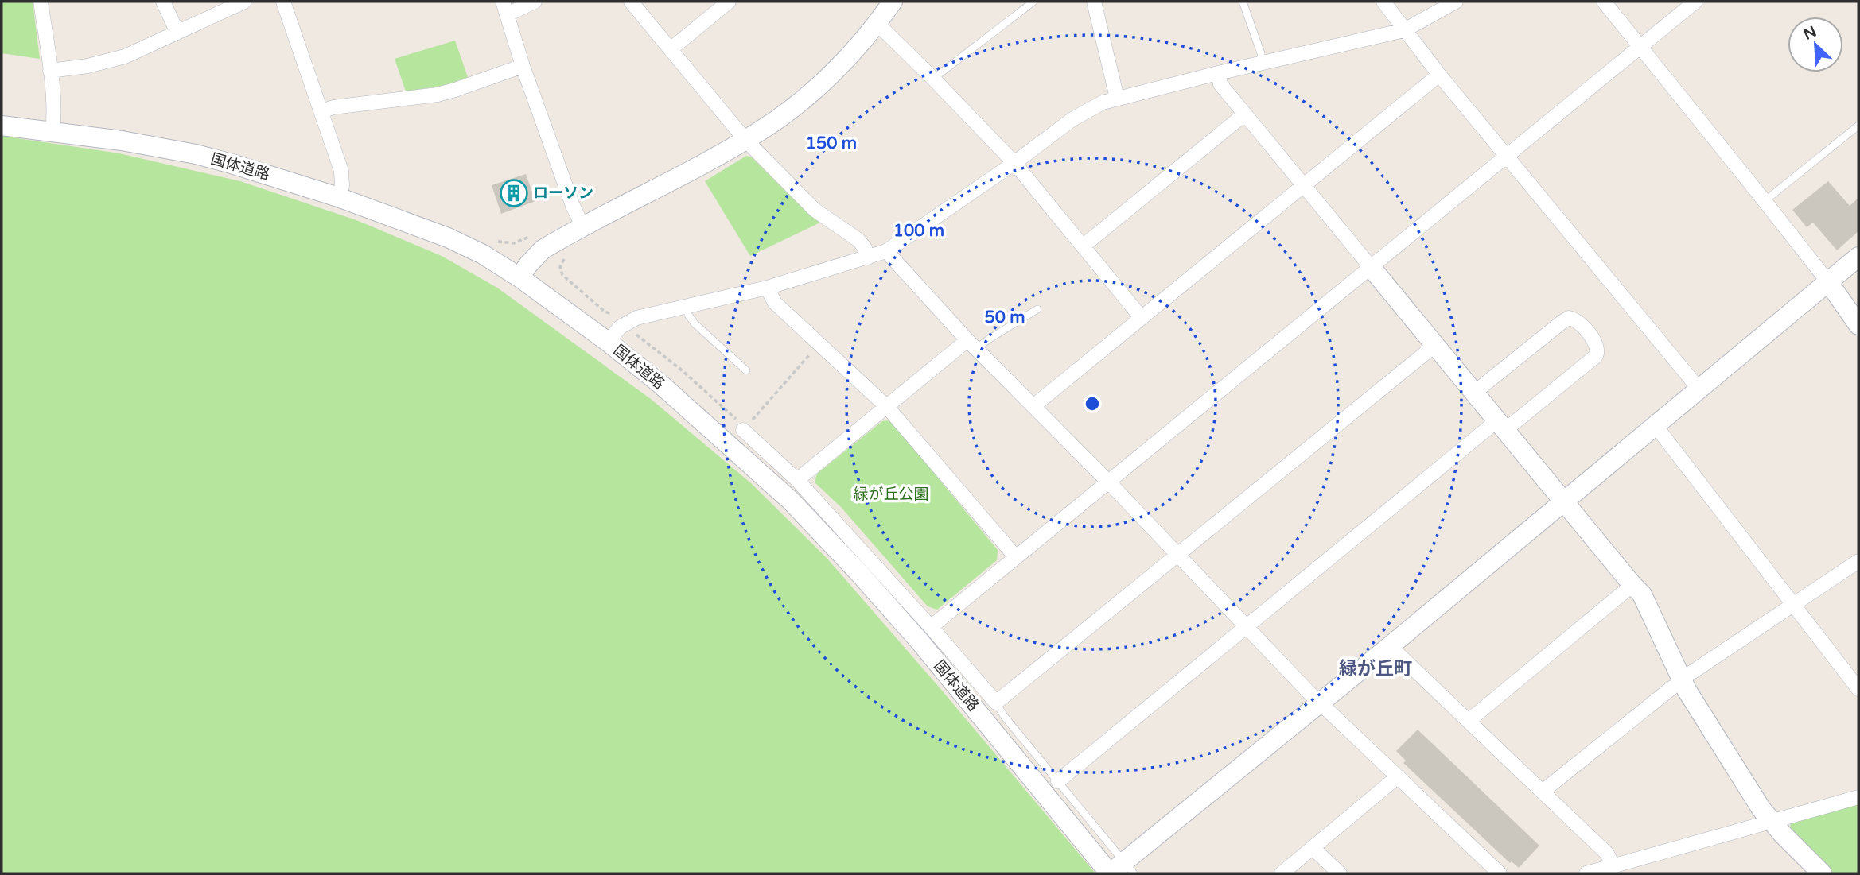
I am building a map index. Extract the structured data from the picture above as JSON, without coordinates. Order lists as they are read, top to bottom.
{
  "streets": {
    "street": ["国体道路"]
  },
  "districts": ["緑が丘町"],
  "parks": ["緑が丘公園"],
  "places": {
    "building": ["ローソン"]
  },
  "north": "top left",
  "rings": ["150 m", "100 m", "50 m"]
}
